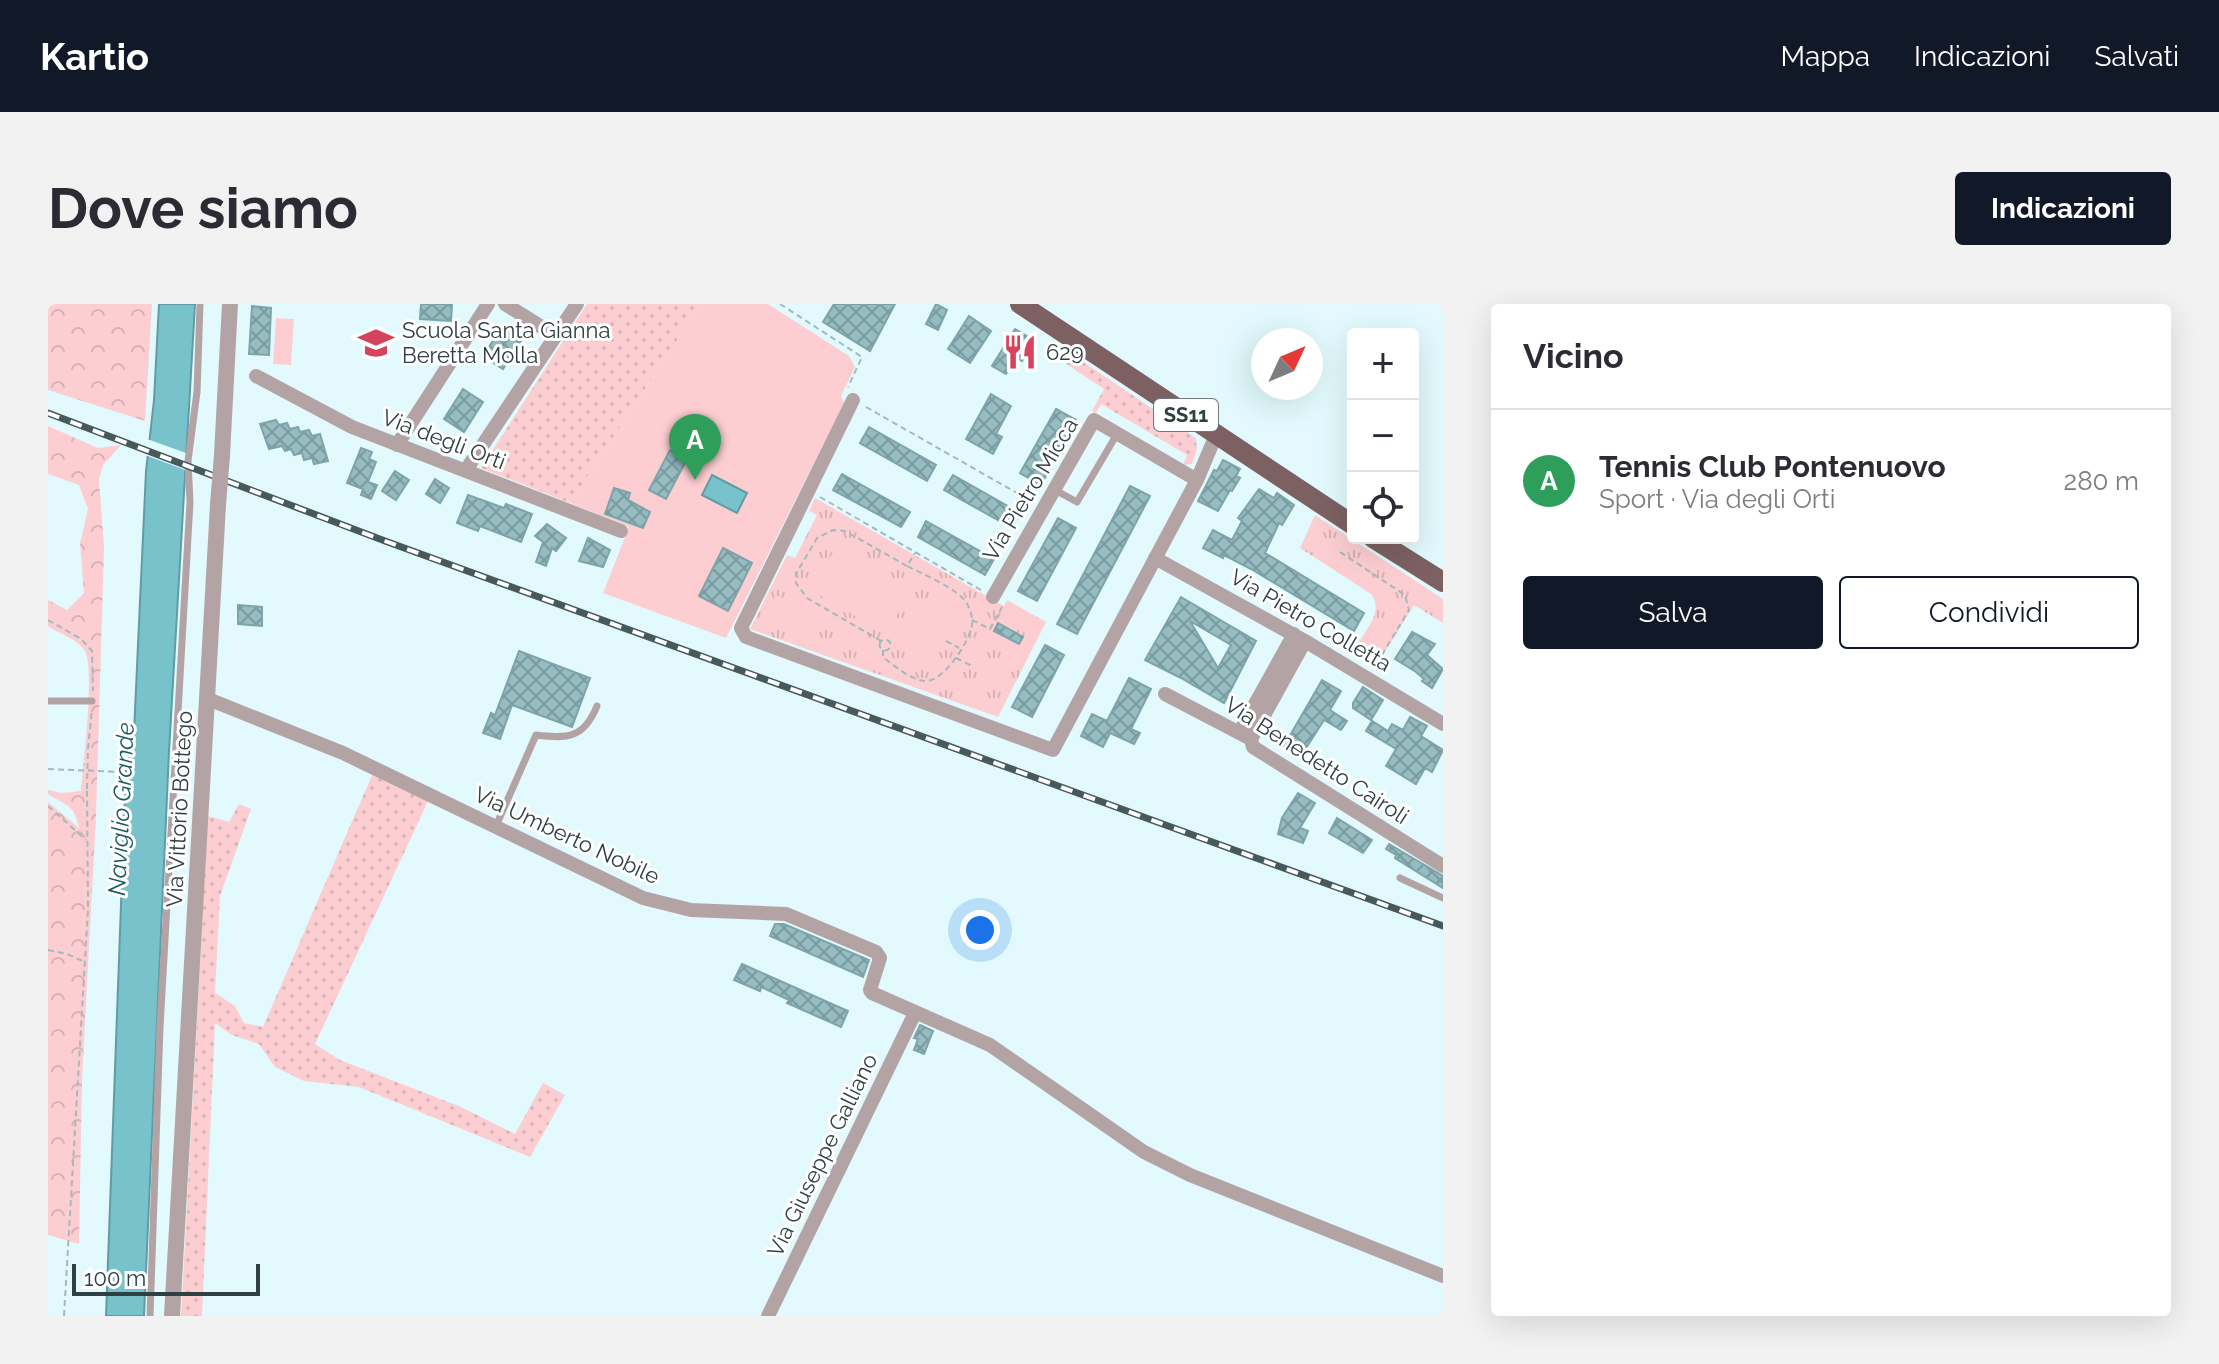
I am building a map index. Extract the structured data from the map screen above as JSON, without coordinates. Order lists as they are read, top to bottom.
{
  "streets": {
    "main road": ["SS11"],
    "street": [
      "Via degli Orti",
      "Via Pietro Micca",
      "Via Pietro Colletta",
      "Via Benedetto Cairoli",
      "Via Vittorio Bottego",
      "Via Umberto Nobile",
      "Via Giuseppe Galliano"
    ]
  },
  "crossings": [
    ["Via Vittorio Bottego", "Via Umberto Nobile"],
    ["Via Umberto Nobile", "Via Giuseppe Galliano"]
  ],
  "water": ["Naviglio Grande"],
  "places": {
    "school or university": ["Scuola Santa Gianna Beretta Molla"],
    "restaurant": ["629"]
  },
  "scale_bar": "100 m",
  "north": "top right",
  "page": {
    "header": "Kartio",
    "nav": ["Mappa", "Indicazioni", "Salvati"],
    "buttons": [
      "Indicazioni",
      ["Salva", "Condividi"]
    ],
    "title": "Dove siamo",
    "heading": "Vicino",
    "map_buttons": ["+", "−"],
    "list": [
      {
        "mark": "A",
        "name": "Tennis Club Pontenuovo",
        "note": "Sport · Via degli Orti",
        "value": "280 m"
      }
    ],
    "pins": "A",
    "scale": "100 m"
  }
}
